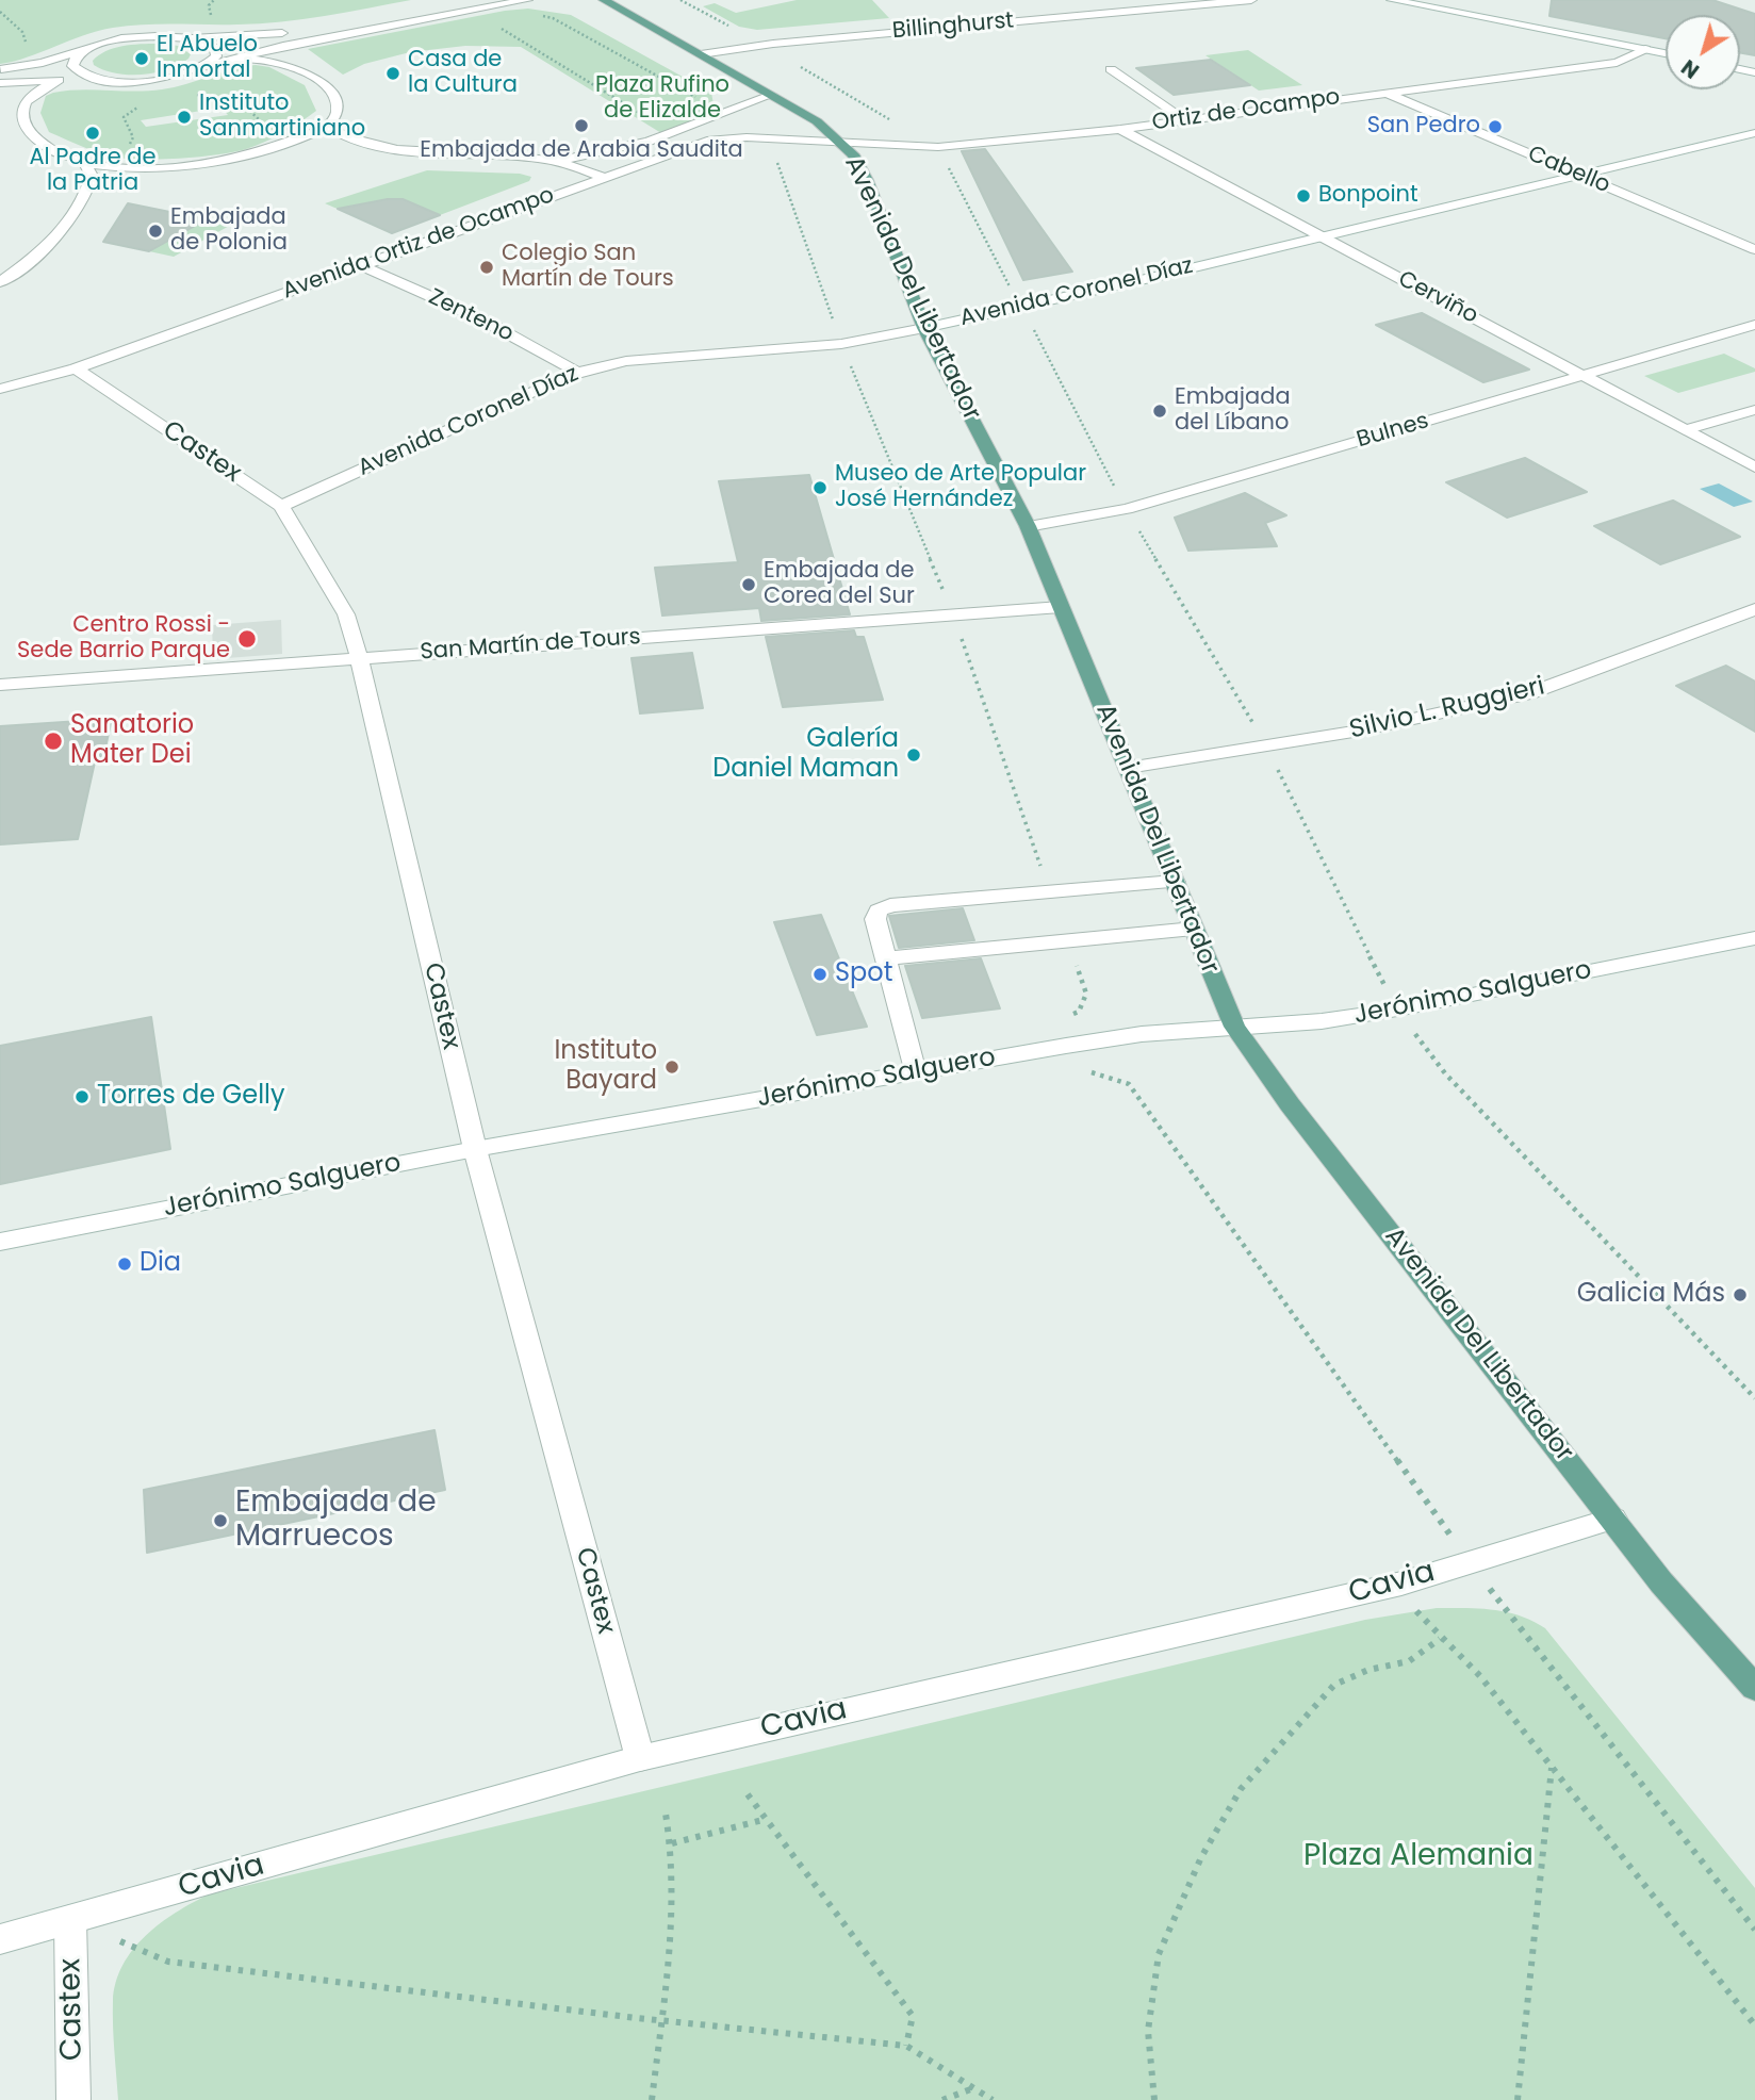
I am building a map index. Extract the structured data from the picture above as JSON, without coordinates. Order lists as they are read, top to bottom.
{
  "streets": {
    "main road": ["Avenida Del Libertador"],
    "street": [
      "Billinghurst",
      "Ortiz de Ocampo",
      "Cabello",
      "Avenida Ortiz de Ocampo",
      "Avenida Coronel Díaz",
      "Cerviño",
      "Zenteno",
      "Bulnes",
      "Castex",
      "San Martín de Tours",
      "Silvio L. Ruggieri",
      "Jerónimo Salguero",
      "Cavia"
    ]
  },
  "crossings": [
    ["Billinghurst", "Avenida Del Libertador"],
    ["Ortiz de Ocampo", "Cabello"],
    ["Ortiz de Ocampo", "Avenida Ortiz de Ocampo"],
    ["Ortiz de Ocampo", "Avenida Del Libertador"],
    ["Ortiz de Ocampo", "Cerviño"],
    ["Cabello", "Avenida Coronel Díaz"],
    ["Avenida Ortiz de Ocampo", "Avenida Del Libertador"],
    ["Avenida Ortiz de Ocampo", "Zenteno"],
    ["Avenida Ortiz de Ocampo", "Castex"],
    ["Avenida Del Libertador", "Avenida Coronel Díaz"],
    ["Avenida Del Libertador", "Bulnes"],
    ["Avenida Del Libertador", "San Martín de Tours"],
    ["Avenida Del Libertador", "Silvio L. Ruggieri"],
    ["Avenida Del Libertador", "Jerónimo Salguero"],
    ["Avenida Del Libertador", "Cavia"],
    ["Avenida Coronel Díaz", "Cerviño"],
    ["Avenida Coronel Díaz", "Zenteno"],
    ["Avenida Coronel Díaz", "Castex"],
    ["Cerviño", "Bulnes"],
    ["Castex", "San Martín de Tours"],
    ["Castex", "Jerónimo Salguero"],
    ["Castex", "Cavia"]
  ],
  "parks": ["Plaza Rufino de Elizalde", "Plaza Alemania"],
  "places": [
    "El Abuelo Inmortal",
    "Casa de la Cultura",
    "Instituto Sanmartiniano",
    "Embajada de Arabia Saudita",
    "San Pedro",
    "Al Padre de la Patria",
    "Bonpoint",
    "Embajada de Polonia",
    "Colegio San Martín de Tours",
    "Embajada del Líbano",
    "Museo de Arte Popular José Hernández",
    "Embajada de Corea del Sur",
    "Centro Rossi - Sede Barrio Parque",
    "Sanatorio Mater Dei",
    "Galería Daniel Maman",
    "Spot",
    "Instituto Bayard",
    "Torres de Gelly",
    "Dia",
    "Galicia Más",
    "Embajada de Marruecos"
  ],
  "north": "bottom left"
}
